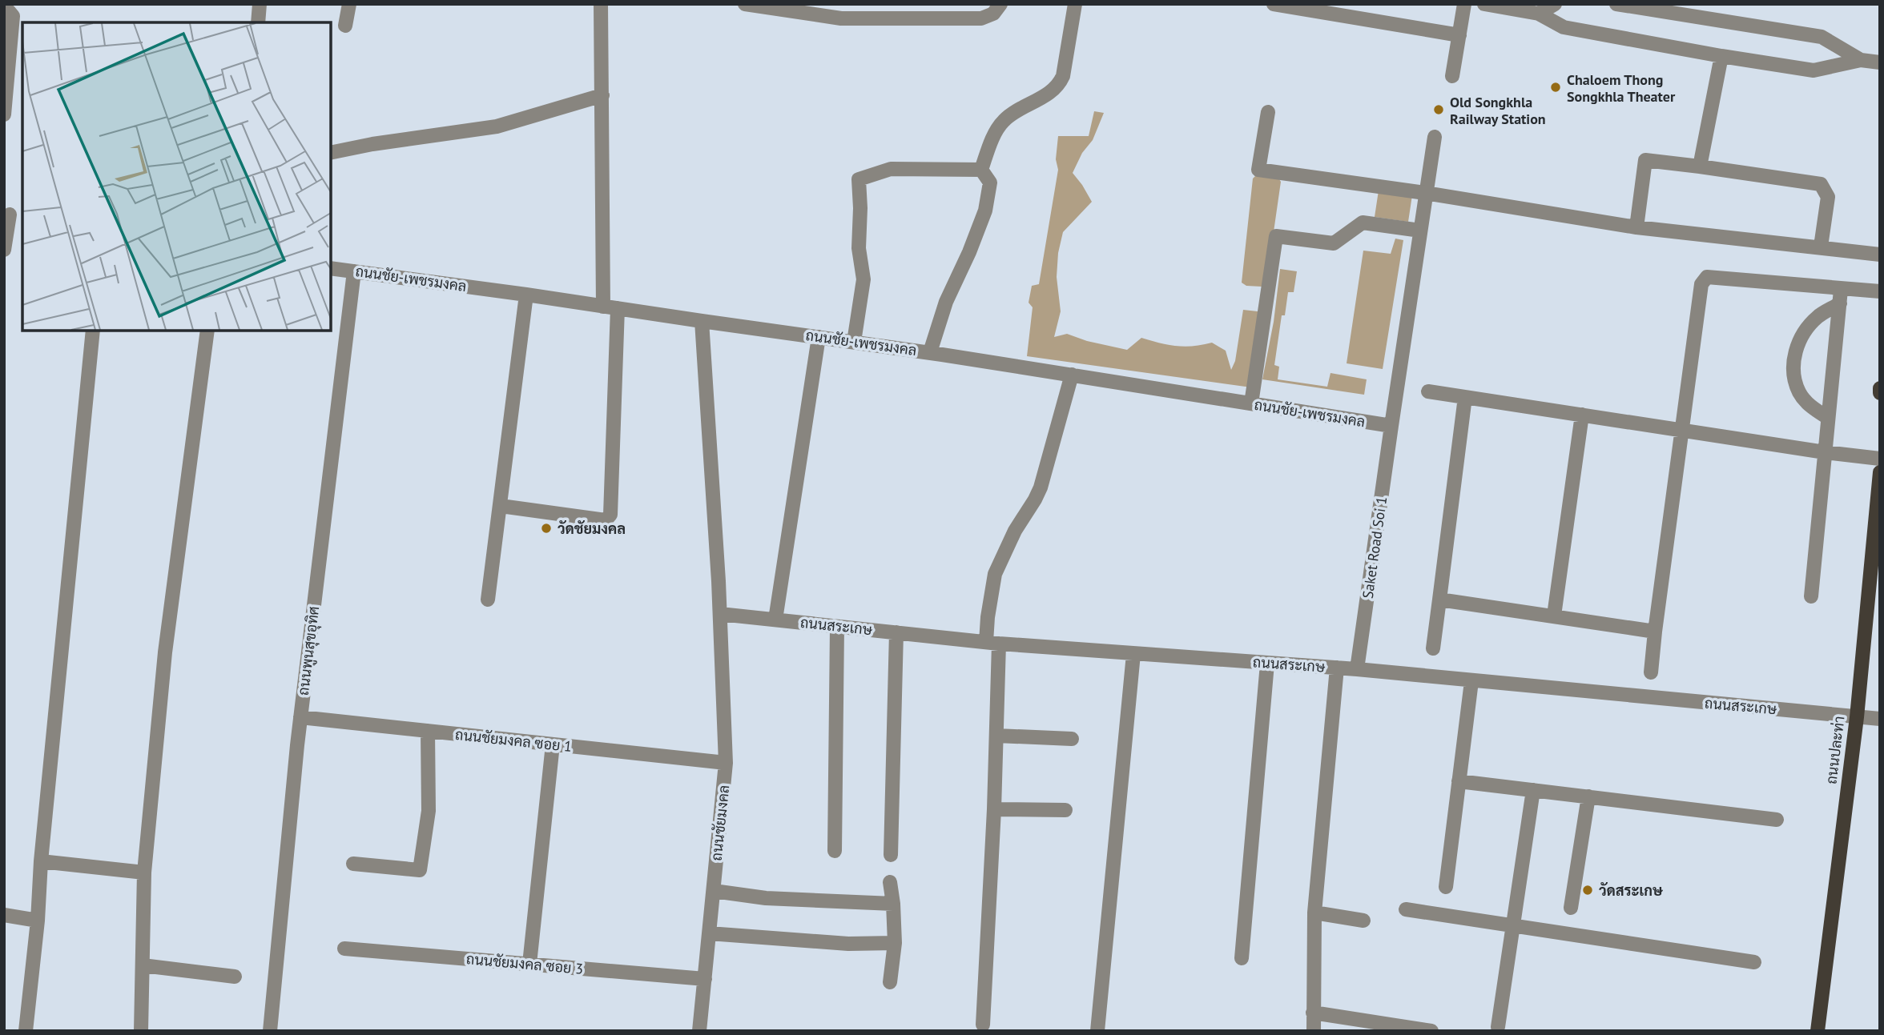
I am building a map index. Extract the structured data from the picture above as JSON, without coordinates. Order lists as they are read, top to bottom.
{
  "streets": {
    "main road": ["ถนนปละท่า"],
    "street": [
      "ถนนชัย-เพชรมงคล",
      "Saket Road Soi 1",
      "ถนนสระเกษ",
      "ถนนพูนสุขอุทิศ",
      "ถนนชัยมงคล ซอย 1",
      "ถนนชัยมงคล",
      "ถนนชัยมงคล ซอย 3"
    ]
  },
  "crossings": [
    ["ถนนชัย-เพชรมงคล", "Saket Road Soi 1"],
    ["ถนนชัย-เพชรมงคล", "ถนนพูนสุขอุทิศ"],
    ["ถนนชัย-เพชรมงคล", "ถนนชัยมงคล"],
    ["Saket Road Soi 1", "ถนนสระเกษ"],
    ["ถนนสระเกษ", "ถนนปละท่า"],
    ["ถนนสระเกษ", "ถนนชัยมงคล"],
    ["ถนนพูนสุขอุทิศ", "ถนนชัยมงคล ซอย 1"],
    ["ถนนชัยมงคล ซอย 1", "ถนนชัยมงคล"],
    ["ถนนชัยมงคล", "ถนนชัยมงคล ซอย 3"]
  ],
  "places": [
    "Chaloem Thong Songkhla Theater",
    "Old Songkhla Railway Station",
    "วัดชัยมงคล",
    "วัดสระเกษ"
  ]
}
